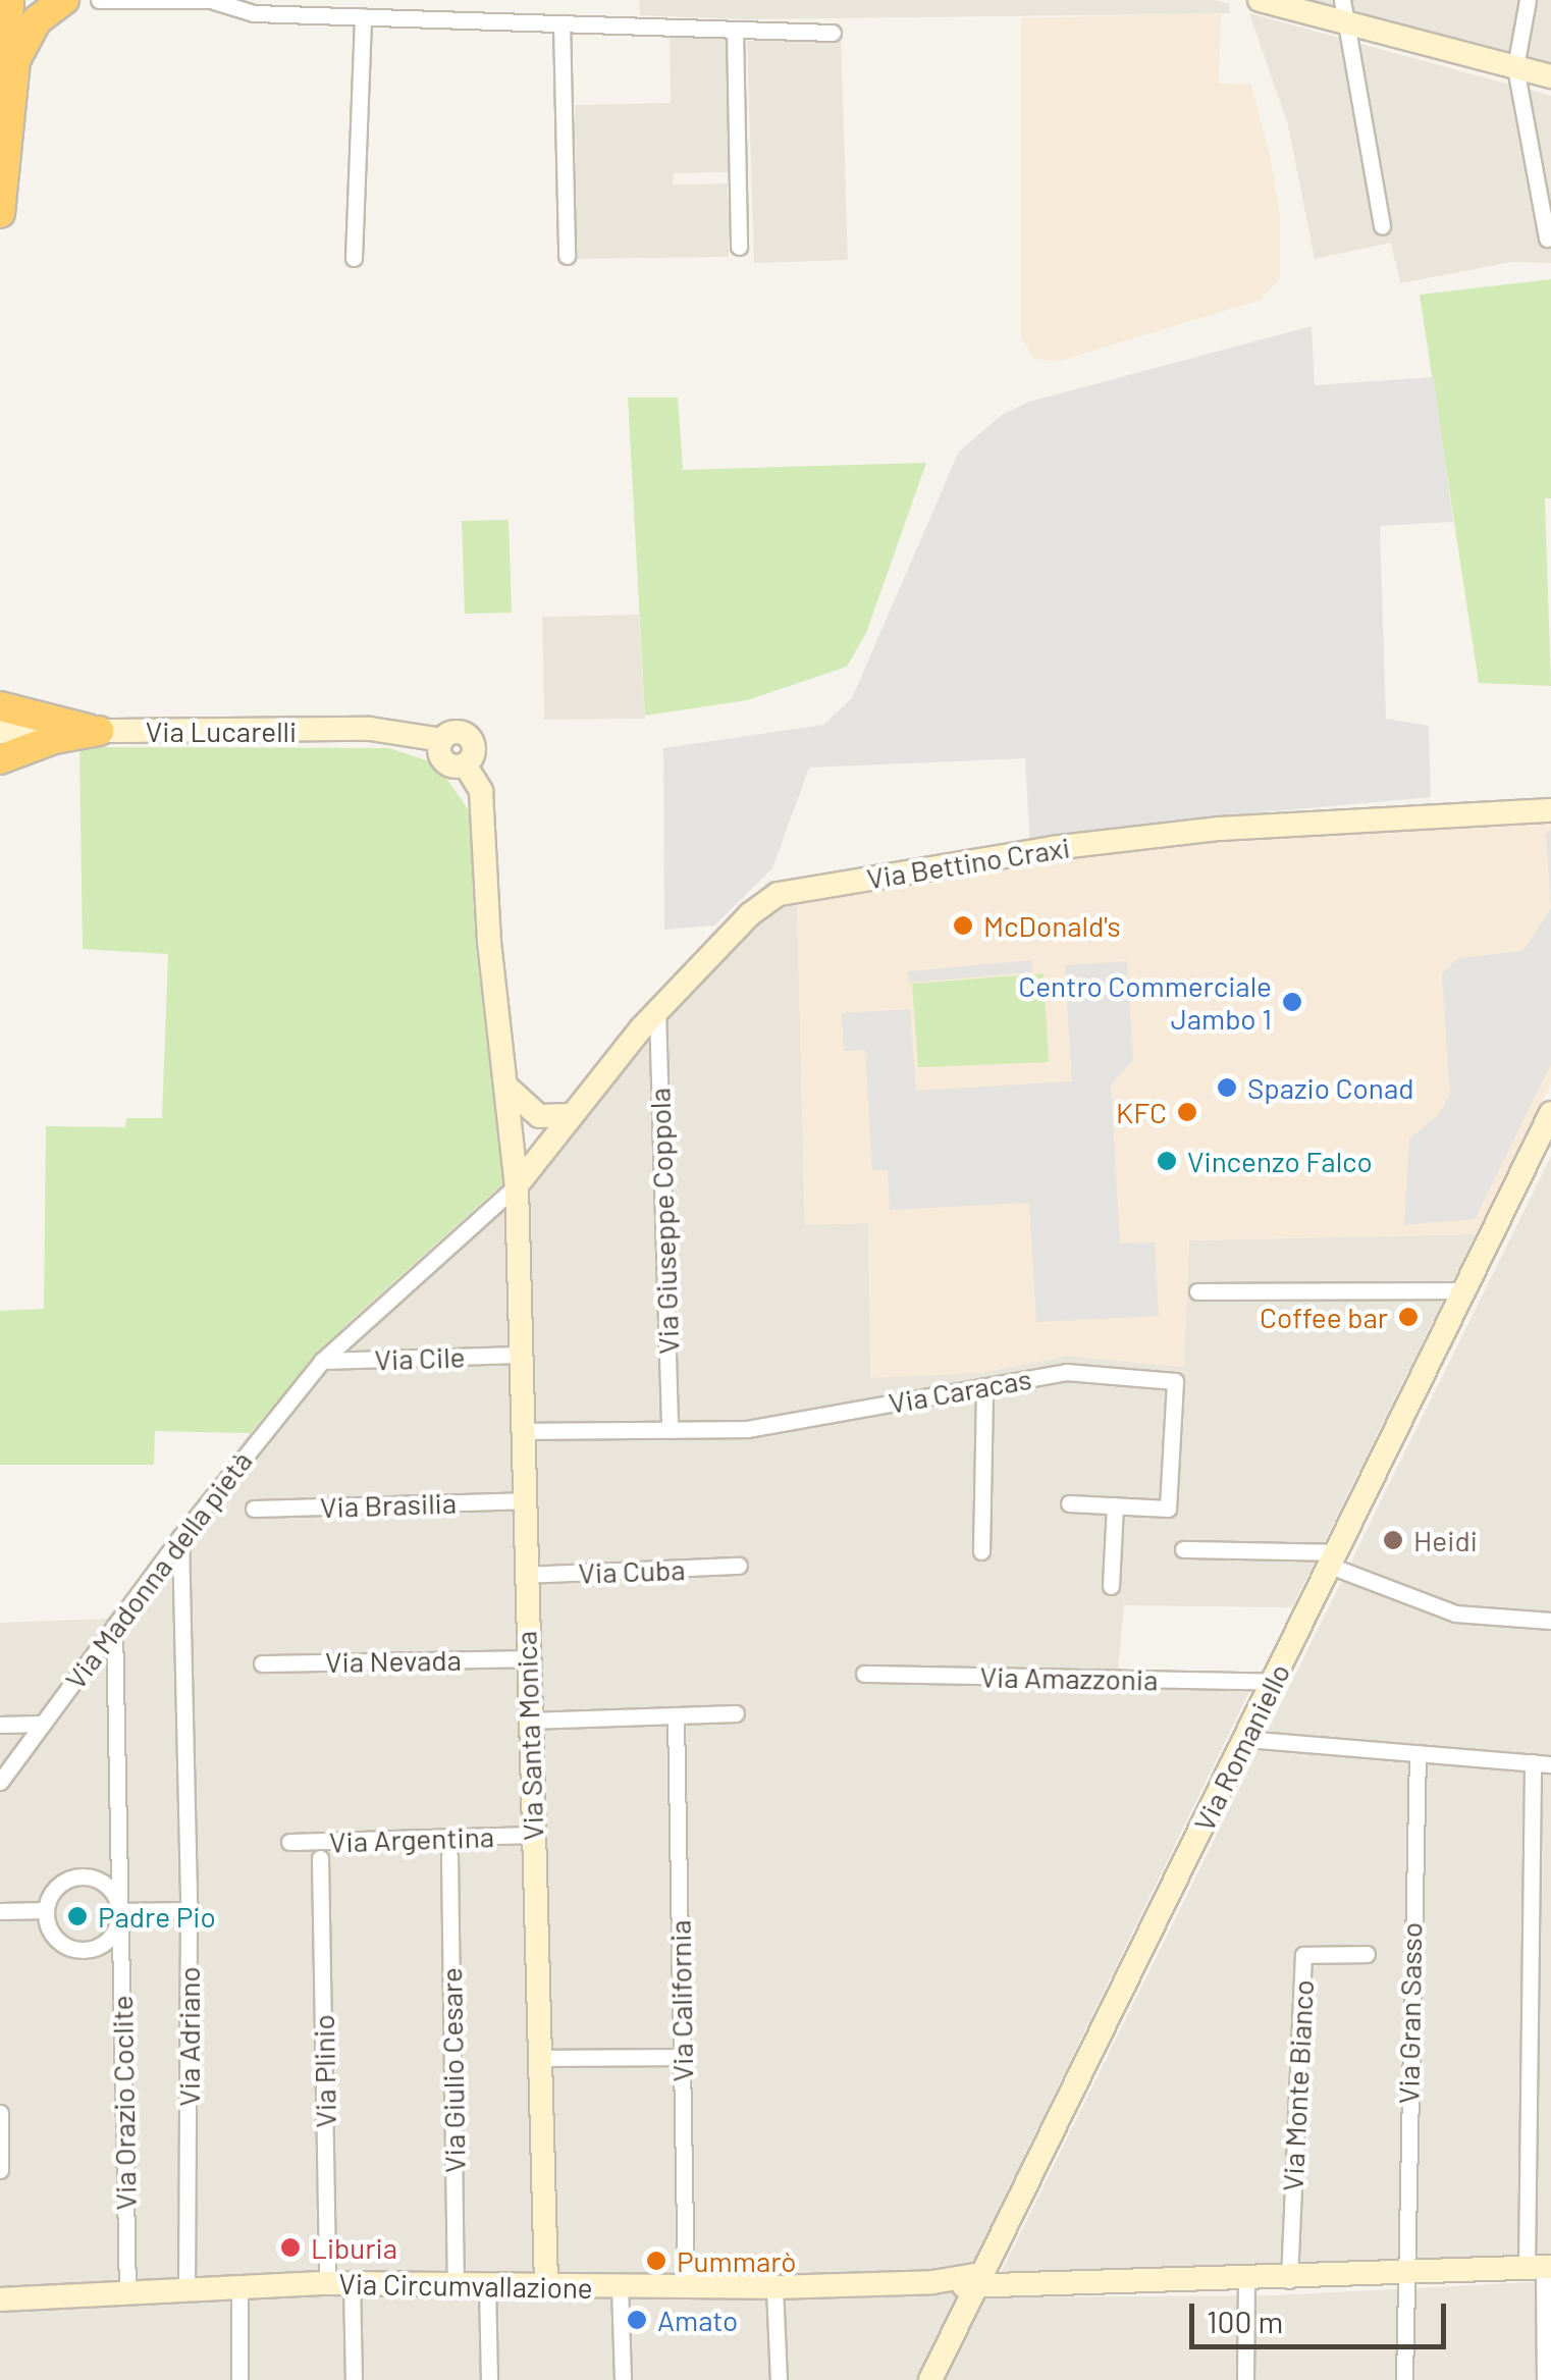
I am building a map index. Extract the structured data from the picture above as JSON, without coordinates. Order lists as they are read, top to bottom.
{
  "streets": {
    "street": [
      "Via Lucarelli",
      "Via Bettino Craxi",
      "Via Giuseppe Coppola",
      "Via Cile",
      "Via Caracas",
      "Via Brasilia",
      "Via Madonna della pietà",
      "Via Cuba",
      "Via Nevada",
      "Via Amazzonia",
      "Via Santa Monica",
      "Via Romaniello",
      "Via Argentina",
      "Via California",
      "Via Gran Sasso",
      "Via Adriano",
      "Via Giulio Cesare",
      "Via Plinio",
      "Via Monte Bianco",
      "Via Orazio Coclite",
      "Via Circumvallazione"
    ]
  },
  "crossings": [
    ["Via Lucarelli", "Via Bettino Craxi"],
    ["Via Lucarelli", "Via Madonna della pietà"],
    ["Via Lucarelli", "Via Santa Monica"],
    ["Via Bettino Craxi", "Via Giuseppe Coppola"],
    ["Via Bettino Craxi", "Via Madonna della pietà"],
    ["Via Bettino Craxi", "Via Santa Monica"],
    ["Via Giuseppe Coppola", "Via Caracas"],
    ["Via Cile", "Via Madonna della pietà"],
    ["Via Cile", "Via Santa Monica"],
    ["Via Caracas", "Via Santa Monica"],
    ["Via Brasilia", "Via Santa Monica"],
    ["Via Madonna della pietà", "Via Santa Monica"],
    ["Via Madonna della pietà", "Via Adriano"],
    ["Via Madonna della pietà", "Via Orazio Coclite"],
    ["Via Cuba", "Via Santa Monica"],
    ["Via Nevada", "Via Santa Monica"],
    ["Via Amazzonia", "Via Romaniello"],
    ["Via Santa Monica", "Via Argentina"],
    ["Via Santa Monica", "Via Circumvallazione"],
    ["Via Romaniello", "Via Circumvallazione"],
    ["Via California", "Via Circumvallazione"],
    ["Via Gran Sasso", "Via Circumvallazione"],
    ["Via Adriano", "Via Circumvallazione"],
    ["Via Giulio Cesare", "Via Circumvallazione"],
    ["Via Plinio", "Via Circumvallazione"],
    ["Via Monte Bianco", "Via Circumvallazione"],
    ["Via Orazio Coclite", "Via Circumvallazione"]
  ],
  "places": [
    "McDonald's",
    "Centro Commerciale Jambo 1",
    "Spazio Conad",
    "KFC",
    "Vincenzo Falco",
    "Coffee bar",
    "Heidi",
    "Padre Pio",
    "Liburia",
    "Pummarò",
    "Amato"
  ],
  "scale_bar": "100 m"
}
